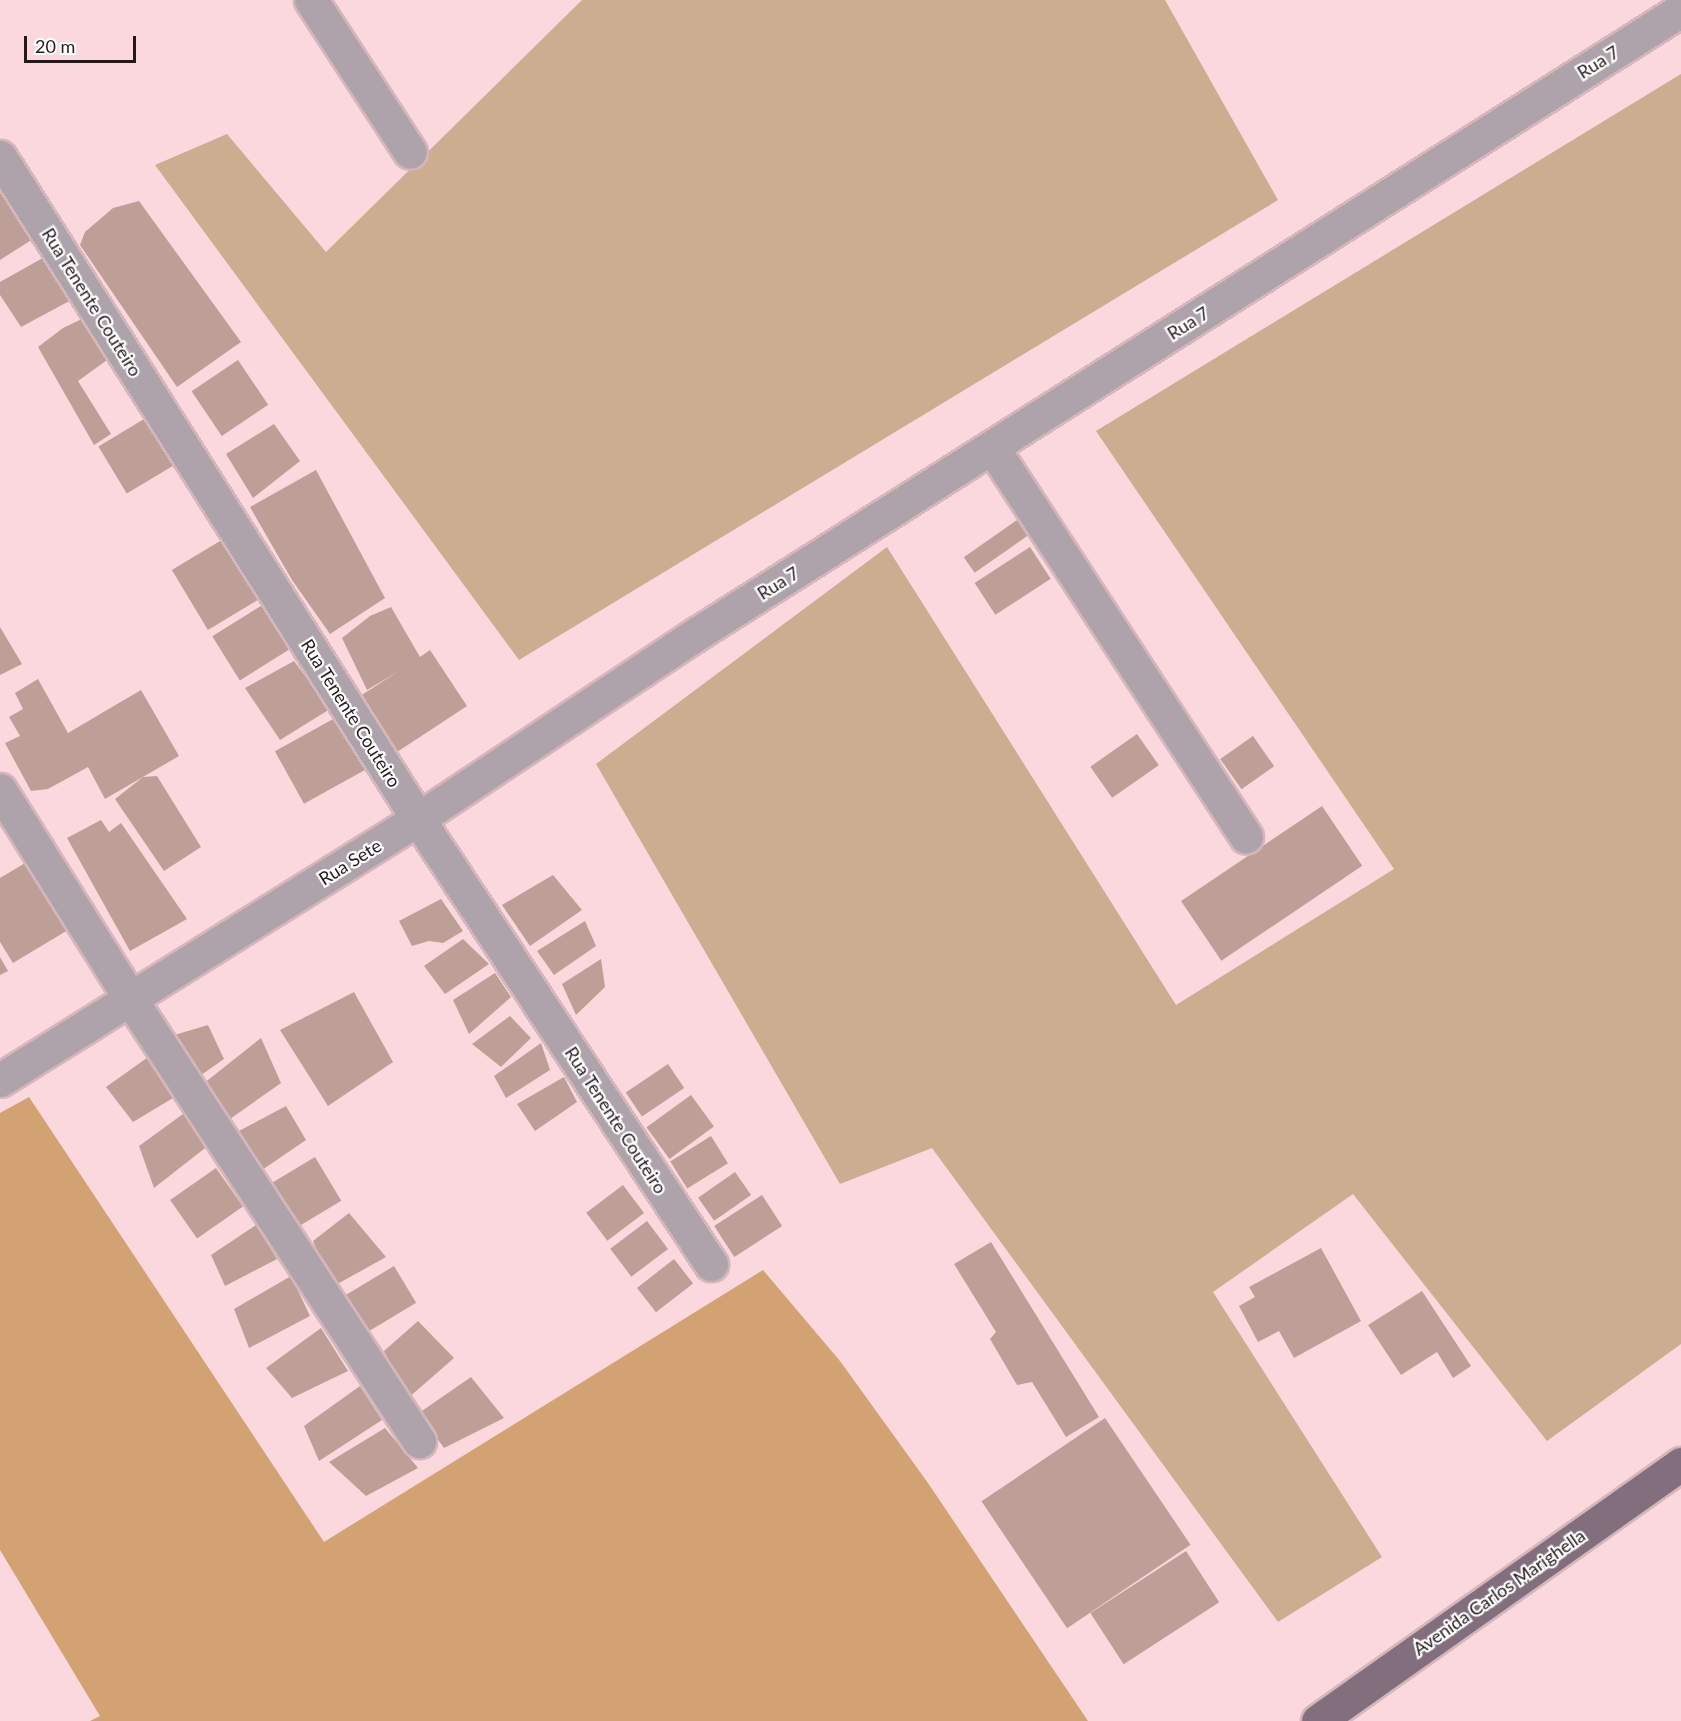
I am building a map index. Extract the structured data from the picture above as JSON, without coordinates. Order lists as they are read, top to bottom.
{
  "streets": {
    "main road": ["Avenida Carlos Marighella"],
    "street": ["Rua 7", "Rua Tenente Couteiro", "Rua Sete"]
  },
  "crossings": [
    ["Rua 7", "Rua Sete"],
    ["Rua Tenente Couteiro", "Rua Sete"]
  ],
  "scale_bar": "20 m"
}
